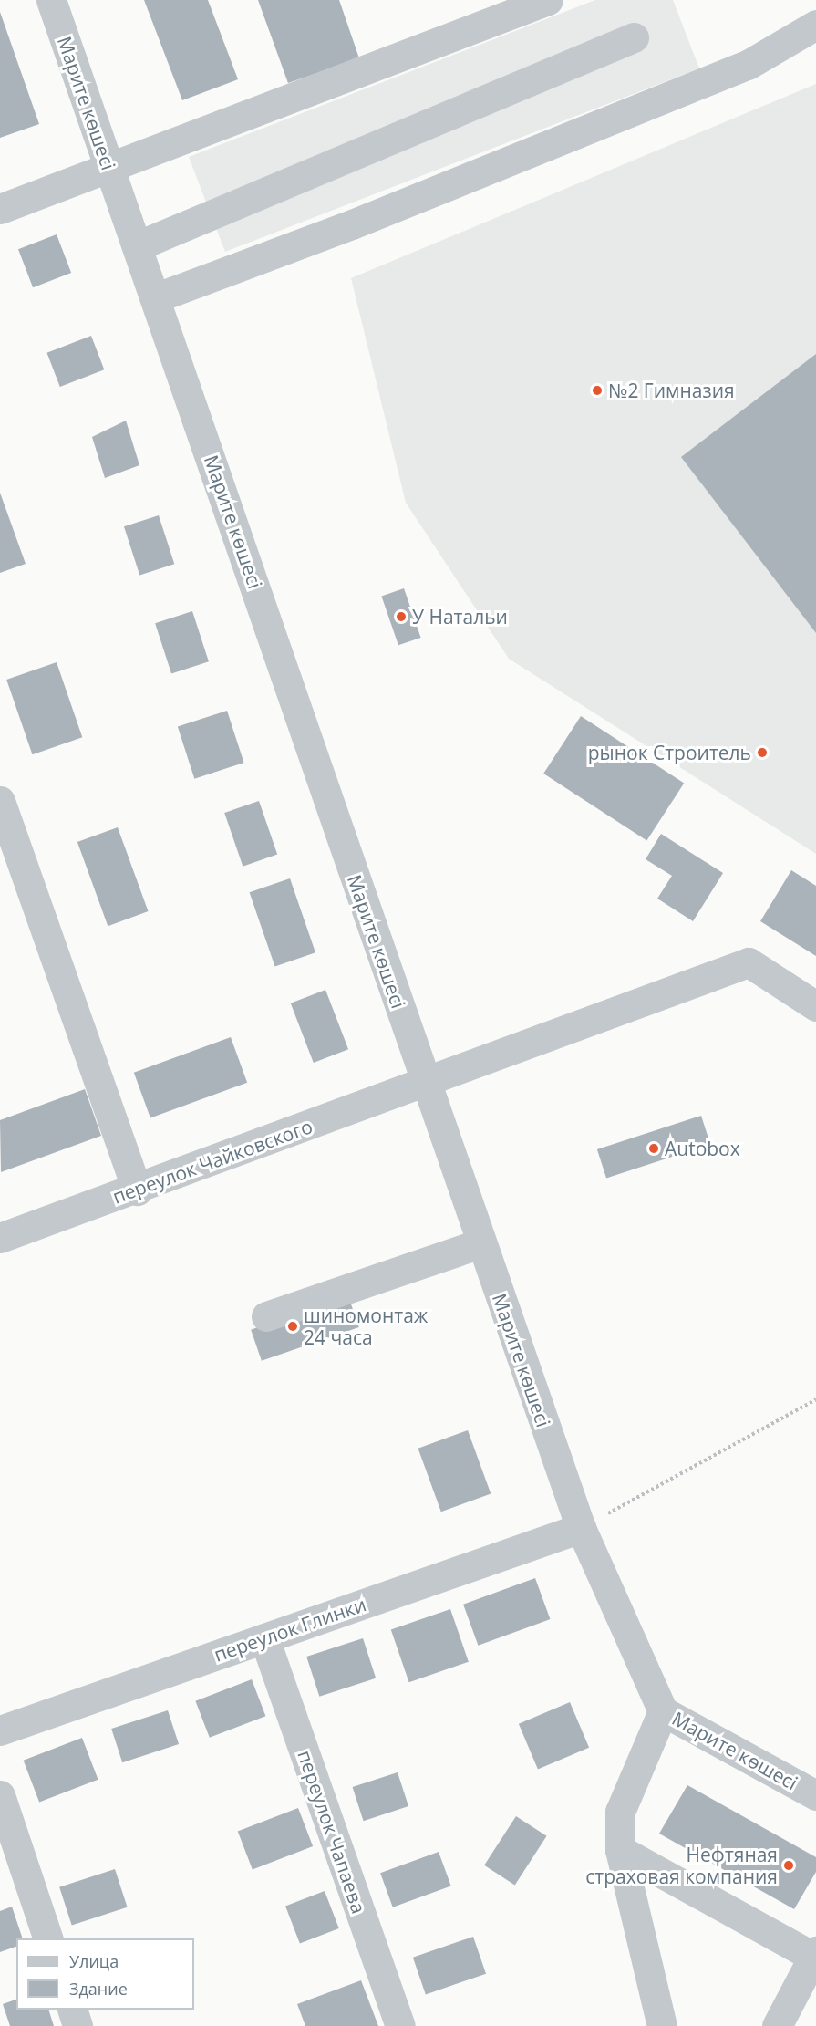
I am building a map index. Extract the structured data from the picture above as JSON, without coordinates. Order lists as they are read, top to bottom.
{
  "streets": {
    "street": [
      "Марите көшесі",
      "переулок Чайковского",
      "переулок Глинки",
      "переулок Чапаева"
    ]
  },
  "crossings": [
    ["Марите көшесі", "переулок Чайковского"],
    ["Марите көшесі", "переулок Глинки"],
    ["переулок Глинки", "переулок Чапаева"]
  ],
  "places": [
    "№2 Гимназия",
    "У Натальи",
    "рынок Строитель",
    "Autobox",
    "шиномонтаж 24 часа",
    "Нефтяная страховая компания"
  ],
  "legend": ["Улица", "Здание"]
}
